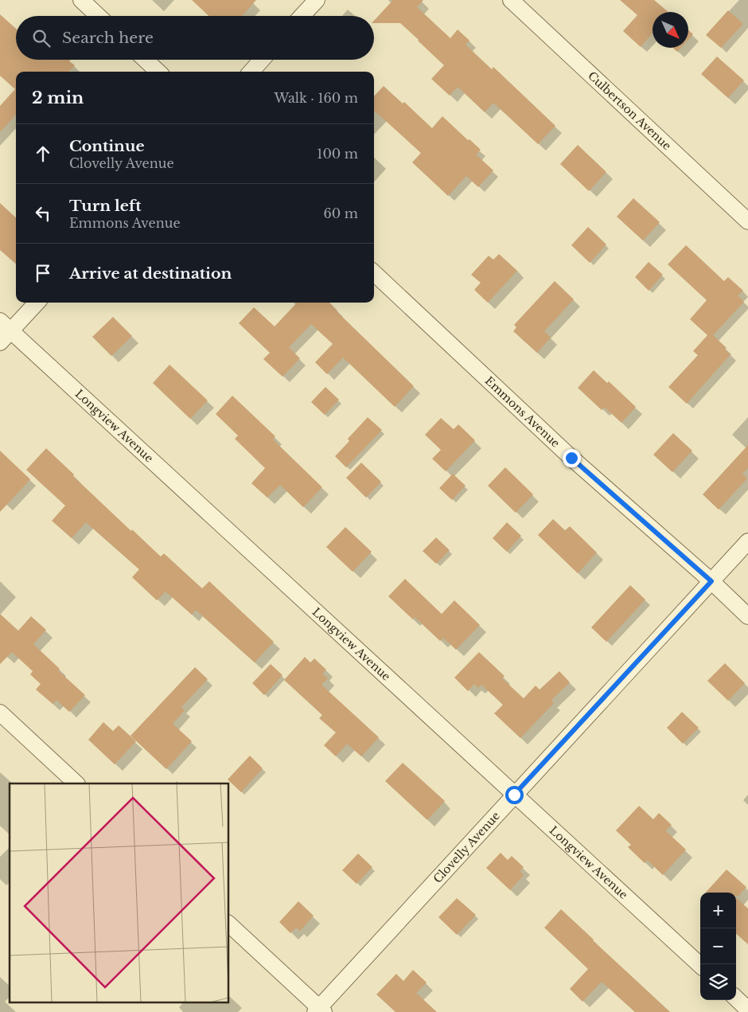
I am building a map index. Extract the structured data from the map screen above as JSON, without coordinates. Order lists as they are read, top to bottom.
{
  "streets": {
    "street": [
      "Culbertson Avenue",
      "Emmons Avenue",
      "Longview Avenue",
      "Clovelly Avenue"
    ]
  },
  "crossings": [
    ["Emmons Avenue", "Clovelly Avenue"],
    ["Longview Avenue", "Clovelly Avenue"]
  ],
  "north": "bottom right",
  "page": {
    "search": "Search here",
    "heading": ["2 min", "Walk · 160 m"],
    "list": [
      ["Continue", "Clovelly Avenue", "100 m"],
      ["Turn left", "Emmons Avenue", "60 m"],
      "Arrive at destination"
    ],
    "map_buttons": ["+", "−"]
  }
}
